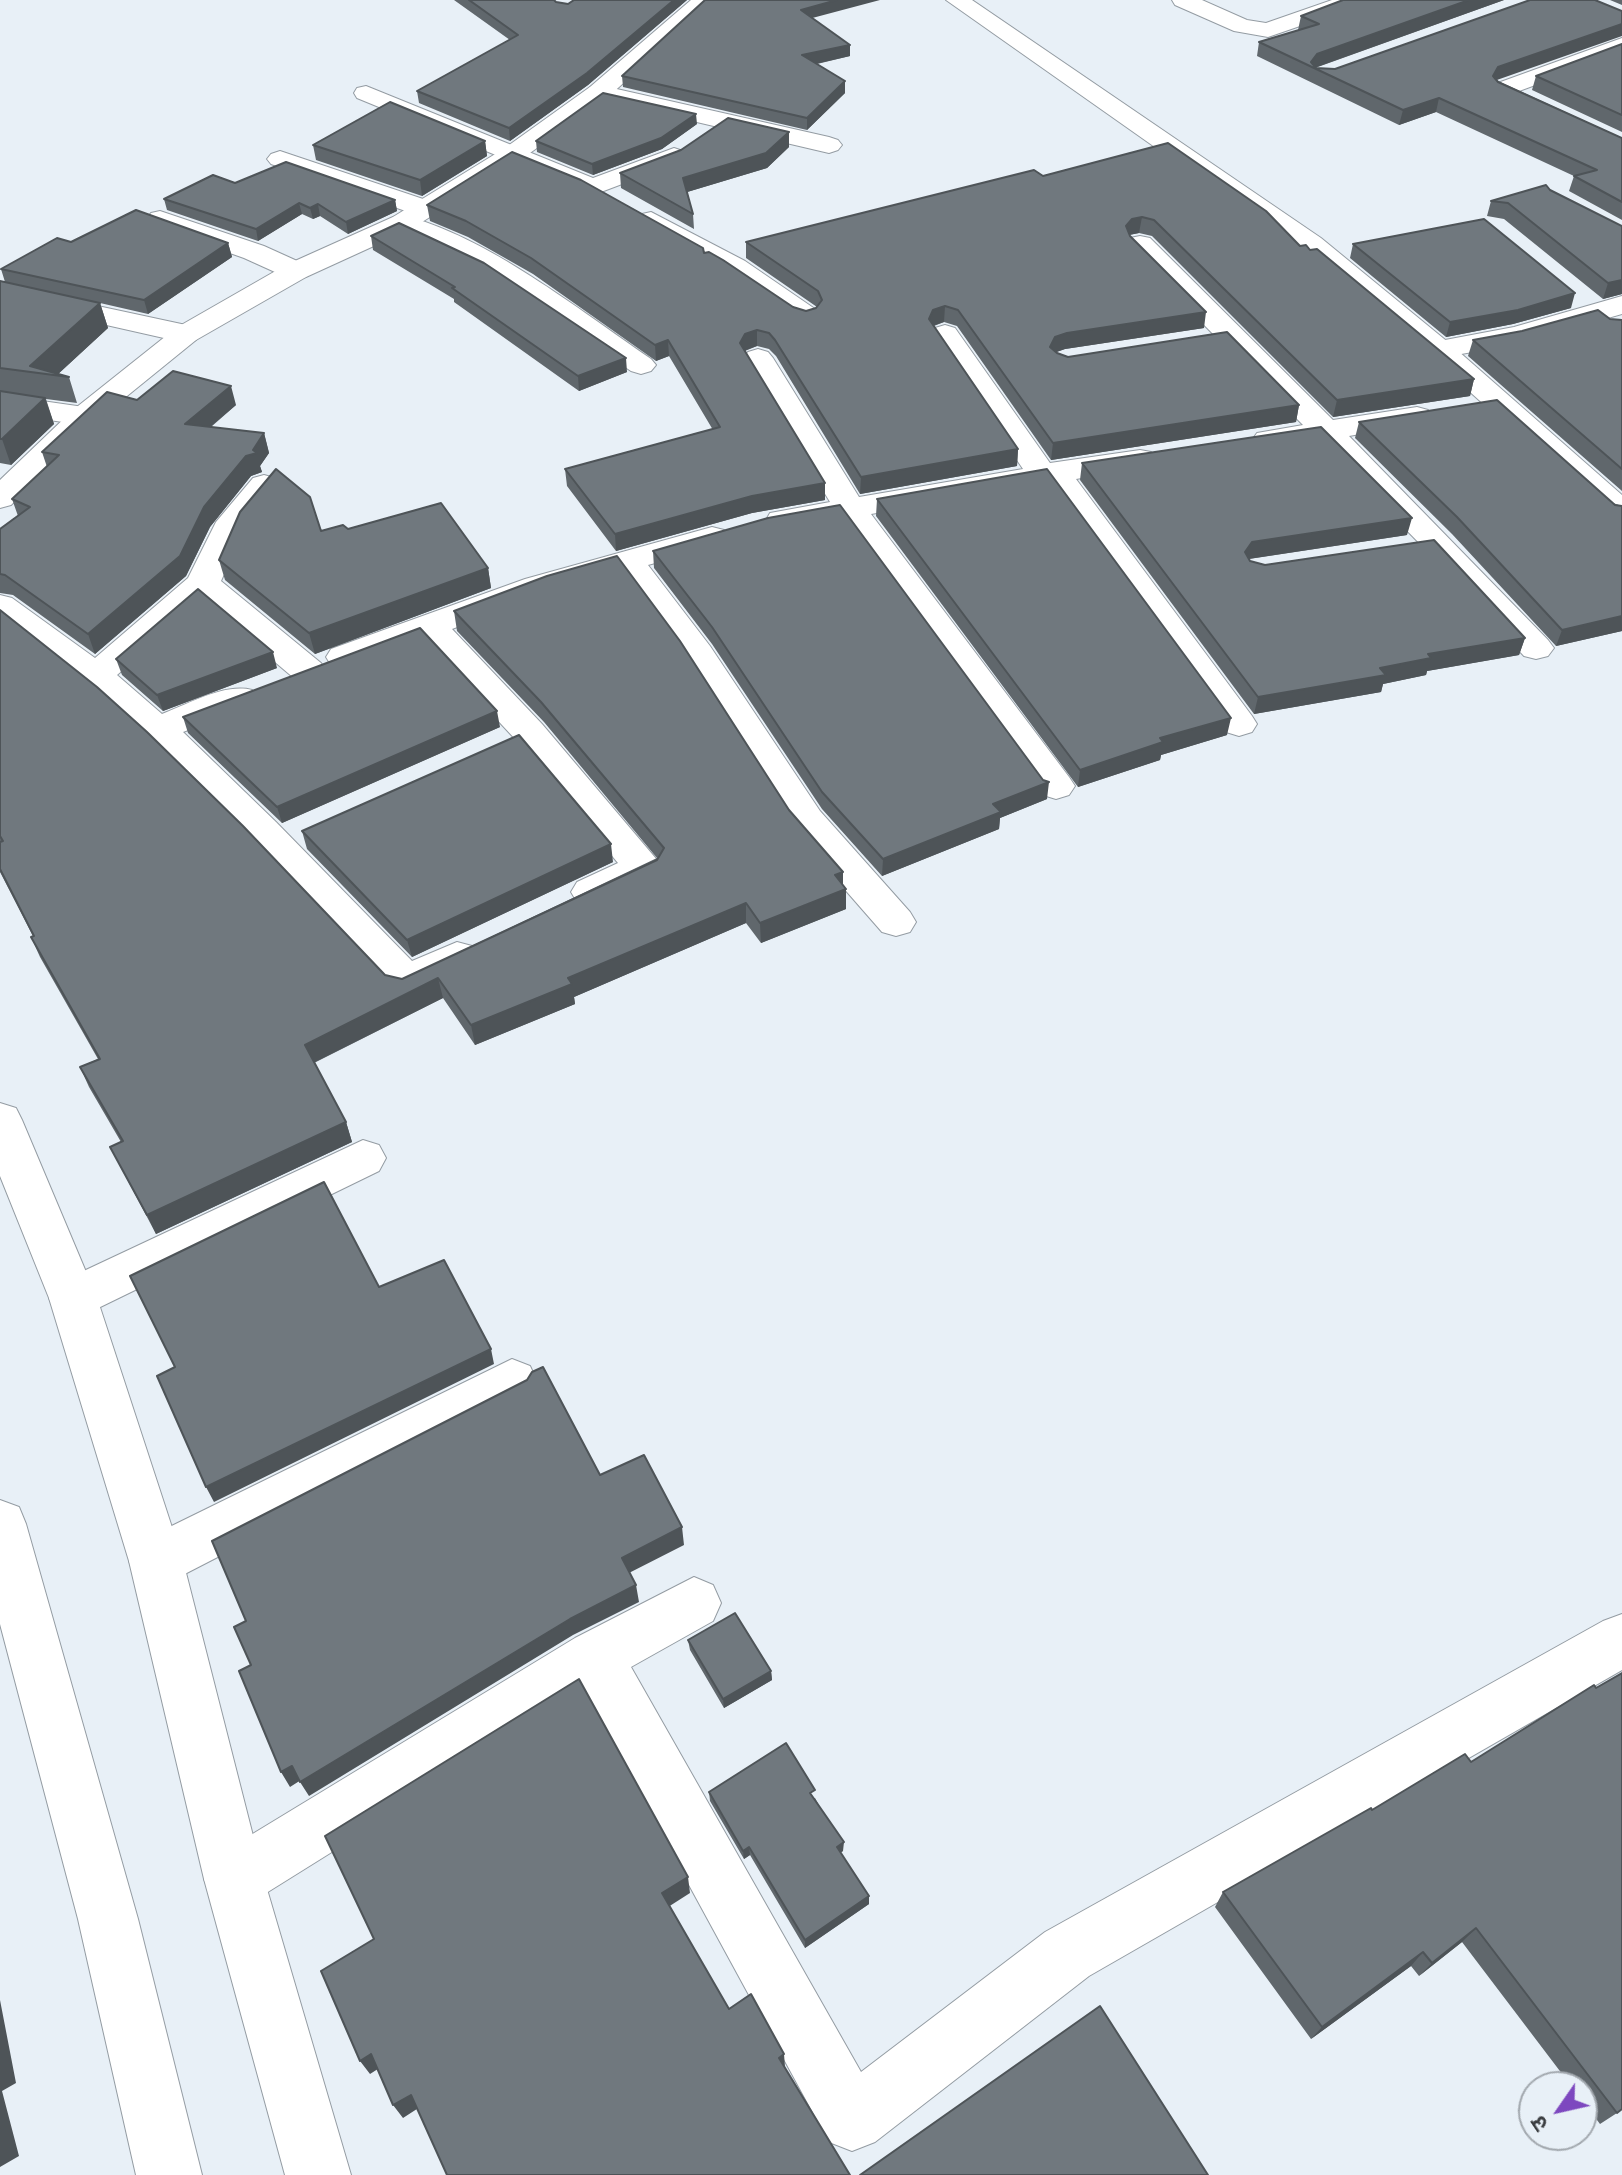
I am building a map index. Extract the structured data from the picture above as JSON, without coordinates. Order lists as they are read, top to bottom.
{
  "north": "bottom left"
}
